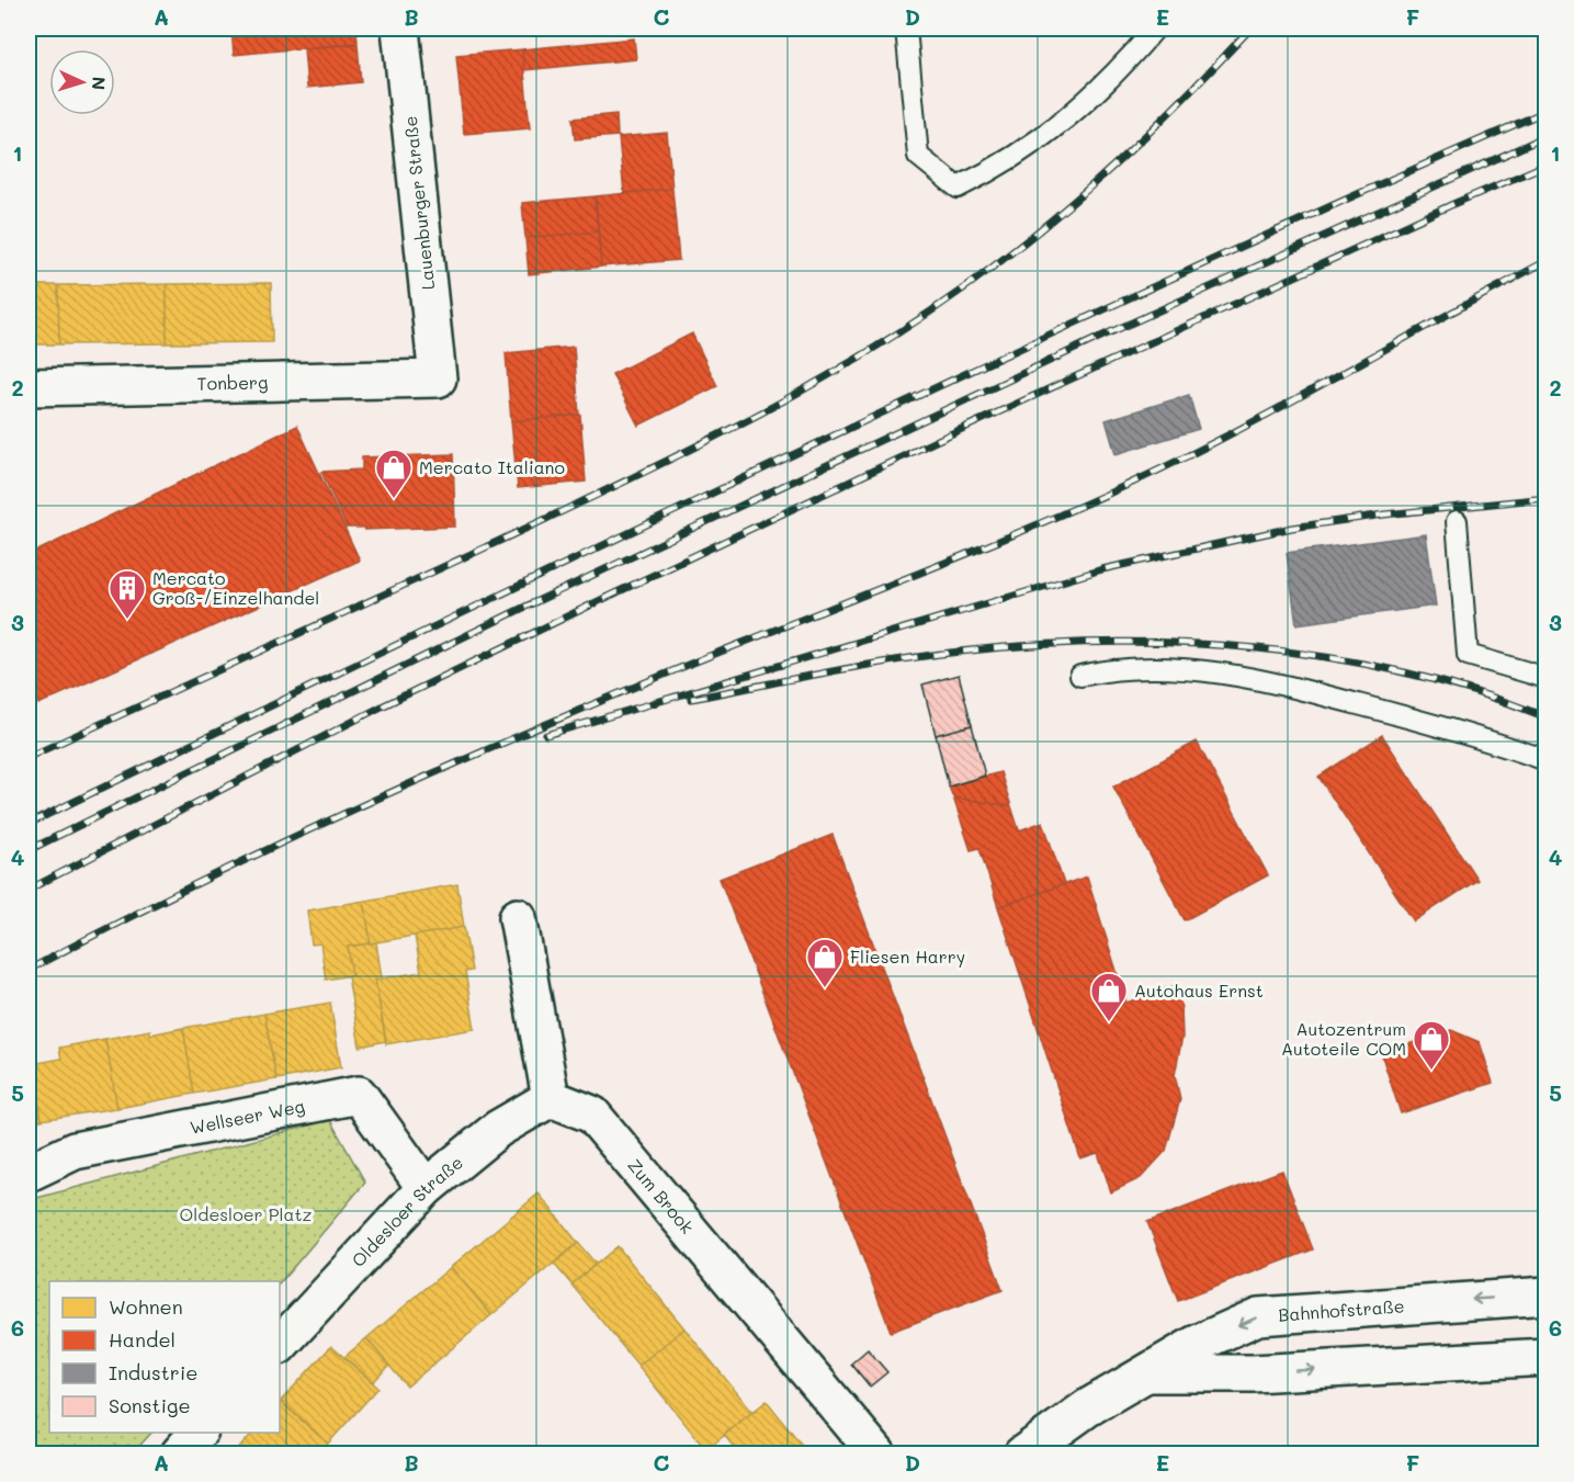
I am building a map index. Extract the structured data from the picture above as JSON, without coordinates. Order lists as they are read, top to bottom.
{
  "streets": {
    "street": [
      "Lauenburger Straße",
      "Tonberg",
      "Wellseer Weg",
      "Zum Brook",
      "Oldesloer Straße",
      "Bahnhofstraße"
    ]
  },
  "crossings": [
    ["Lauenburger Straße", "Tonberg"],
    ["Wellseer Weg", "Oldesloer Straße"],
    ["Zum Brook", "Oldesloer Straße"]
  ],
  "parks": ["Oldesloer Platz"],
  "places": {
    "shop": [
      "Mercato Italiano",
      "Fliesen Harry",
      "Autohaus Ernst",
      "Autozentrum Autoteile COM"
    ],
    "building": ["Mercato Groß-/Einzelhandel"]
  },
  "legend": [
    "Wohnen",
    "Handel",
    "Industrie",
    "Sonstige"
  ],
  "north": "right",
  "grid": {
    "columns": [
      "A",
      "B",
      "C",
      "D",
      "E",
      "F"
    ],
    "rows": [
      "1",
      "2",
      "3",
      "4",
      "5",
      "6"
    ]
  }
}
